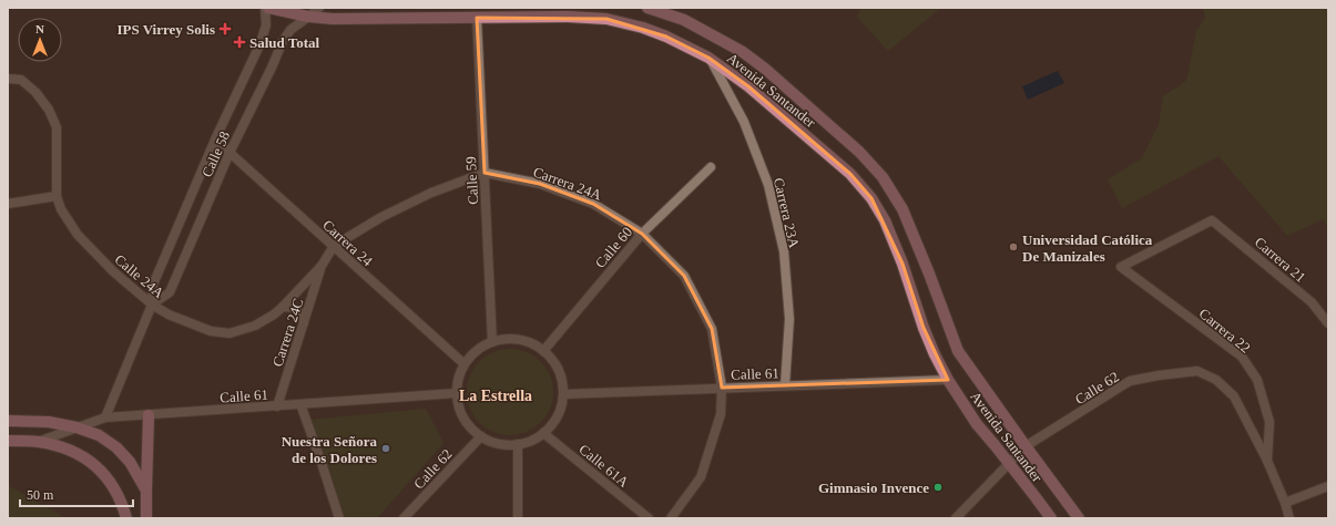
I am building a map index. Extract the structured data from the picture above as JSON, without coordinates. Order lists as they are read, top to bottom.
{
  "streets": {
    "main road": ["Avenida Santander"],
    "street": [
      "Calle 58",
      "Calle 59",
      "Carrera 24A",
      "Carrera 23A",
      "Carrera 24",
      "Calle 60",
      "Carrera 21",
      "Calle 24A",
      "Carrera 22",
      "Carrera 24C",
      "Calle 61",
      "Calle 62",
      "Calle 61A"
    ]
  },
  "crossings": [
    ["Avenida Santander", "Calle 58"],
    ["Avenida Santander", "Calle 59"],
    ["Avenida Santander", "Carrera 23A"],
    ["Avenida Santander", "Calle 61"],
    ["Avenida Santander", "Calle 62"],
    ["Calle 58", "Carrera 24"],
    ["Calle 58", "Calle 24A"],
    ["Calle 58", "Calle 61"],
    ["Calle 59", "Carrera 24A"],
    ["Calle 59", "Carrera 24"],
    ["Calle 59", "Calle 60"],
    ["Calle 59", "Calle 61"],
    ["Calle 59", "Calle 62"],
    ["Calle 59", "Calle 61A"],
    ["Carrera 24A", "Calle 60"],
    ["Carrera 24A", "Calle 61"],
    ["Carrera 23A", "Calle 61"],
    ["Carrera 24", "Calle 60"],
    ["Carrera 24", "Calle 24A"],
    ["Carrera 24", "Calle 61"],
    ["Carrera 24", "Calle 62"],
    ["Carrera 24", "Calle 61A"],
    ["Calle 60", "Calle 61"],
    ["Calle 60", "Calle 62"],
    ["Calle 60", "Calle 61A"],
    ["Carrera 21", "Carrera 22"],
    ["Calle 24A", "Carrera 24C"],
    ["Carrera 22", "Calle 62"],
    ["Carrera 24C", "Calle 61"],
    ["Calle 61", "Calle 62"],
    ["Calle 61", "Calle 61A"],
    ["Calle 62", "Calle 61A"]
  ],
  "districts": ["La Estrella"],
  "places": {
    "health": ["IPS Virrey Solis", "Salud Total"],
    "other": ["Universidad Católica De Manizales", "Nuestra Señora de los Dolores", "Gimnasio Invence"]
  },
  "scale_bar": "50 m",
  "north": "top"
}
